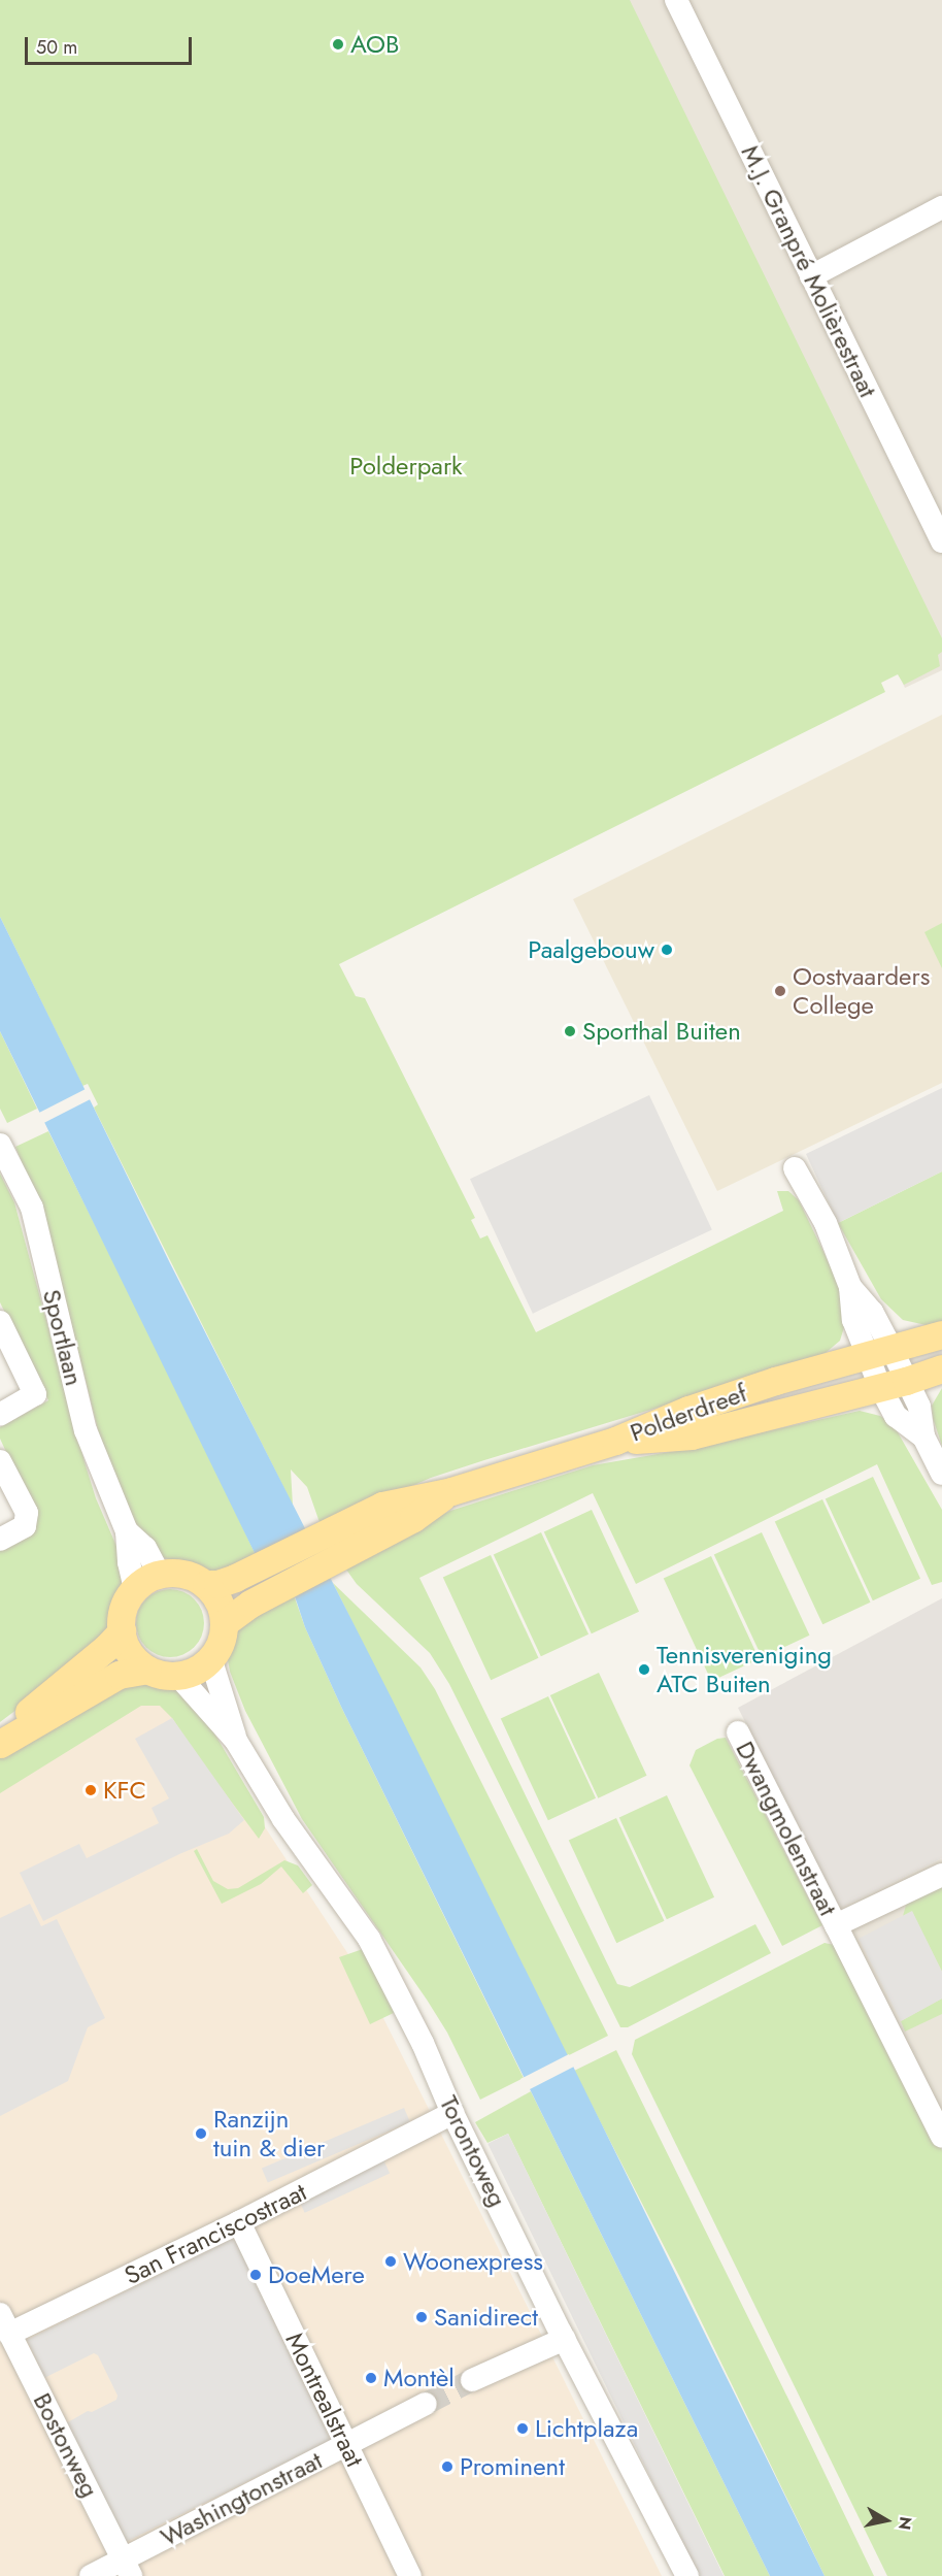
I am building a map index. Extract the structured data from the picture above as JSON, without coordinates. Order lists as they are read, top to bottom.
{
  "streets": {
    "main road": ["Polderdreef"],
    "street": [
      "M.J. Granpré Molièrestraat",
      "Sportlaan",
      "Dwangmolenstraat",
      "Torontoweg",
      "San Franciscostraat",
      "Montrealstraat",
      "Bostonweg",
      "Washingtonstraat"
    ]
  },
  "crossings": [
    ["Sportlaan", "Torontoweg"],
    ["Torontoweg", "San Franciscostraat"],
    ["San Franciscostraat", "Montrealstraat"],
    ["San Franciscostraat", "Bostonweg"],
    ["Montrealstraat", "Washingtonstraat"],
    ["Bostonweg", "Washingtonstraat"]
  ],
  "parks": ["Polderpark"],
  "places": [
    "AOB",
    "Paalgebouw",
    "Oostvaarders College",
    "Sporthal Buiten",
    "Tennisvereniging ATC Buiten",
    "KFC",
    "Ranzijn tuin & dier",
    "Woonexpress",
    "DoeMere",
    "Sanidirect",
    "Montèl",
    "Lichtplaza",
    "Prominent"
  ],
  "scale_bar": "50 m",
  "north": "right"
}
